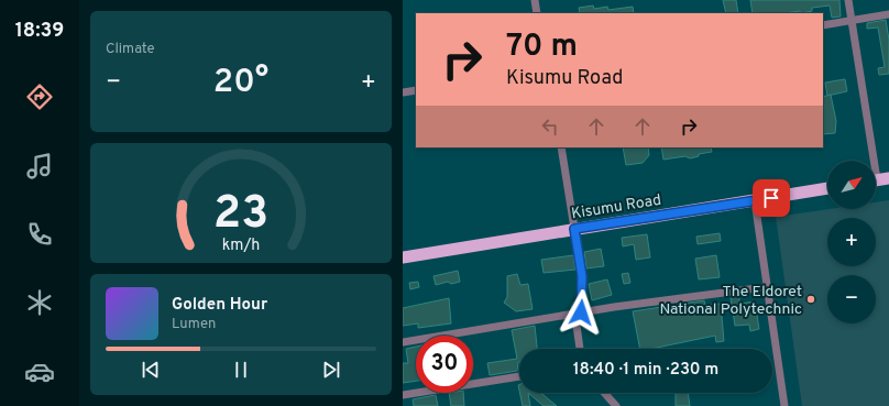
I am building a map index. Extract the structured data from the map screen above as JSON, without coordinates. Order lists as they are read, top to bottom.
{
  "streets": {
    "highway": ["Kisumu Road"]
  },
  "places": ["The Eldoret National Polytechnic"],
  "north": "top right",
  "page": {
    "tabs": "18:39",
    "tile": "Climate",
    "turn": ["70 m", "Kisumu Road"],
    "heat": ["−", "20°", "+"],
    "map_buttons": ["+", "−"],
    "song": ["Golden Hour", "Lumen"],
    "limit": "30",
    "trip": "18:40 · 1 min · 230 m",
    "gauge": ["23", "km/h"]
  }
}
